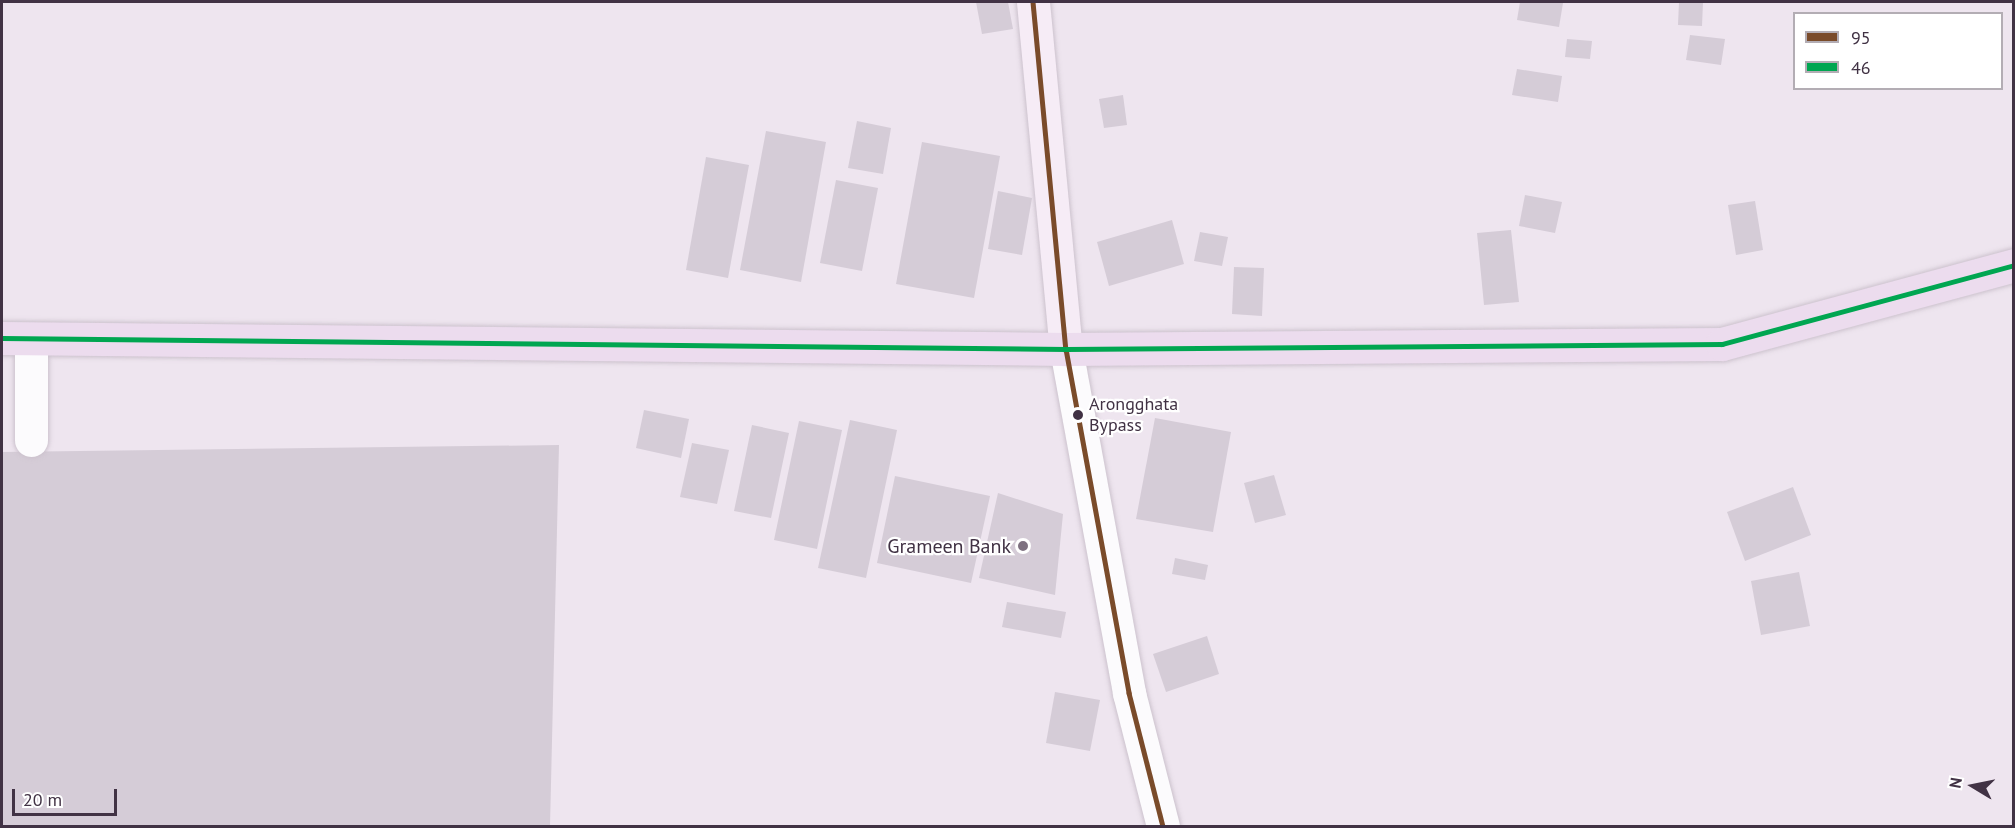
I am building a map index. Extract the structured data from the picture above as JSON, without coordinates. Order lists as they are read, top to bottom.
{
  "places": ["Arongghata Bypass", "Grameen Bank"],
  "lines": ["transit line 95", "transit line 46"],
  "legend": ["95", "46"],
  "scale_bar": "20 m",
  "north": "left"
}
